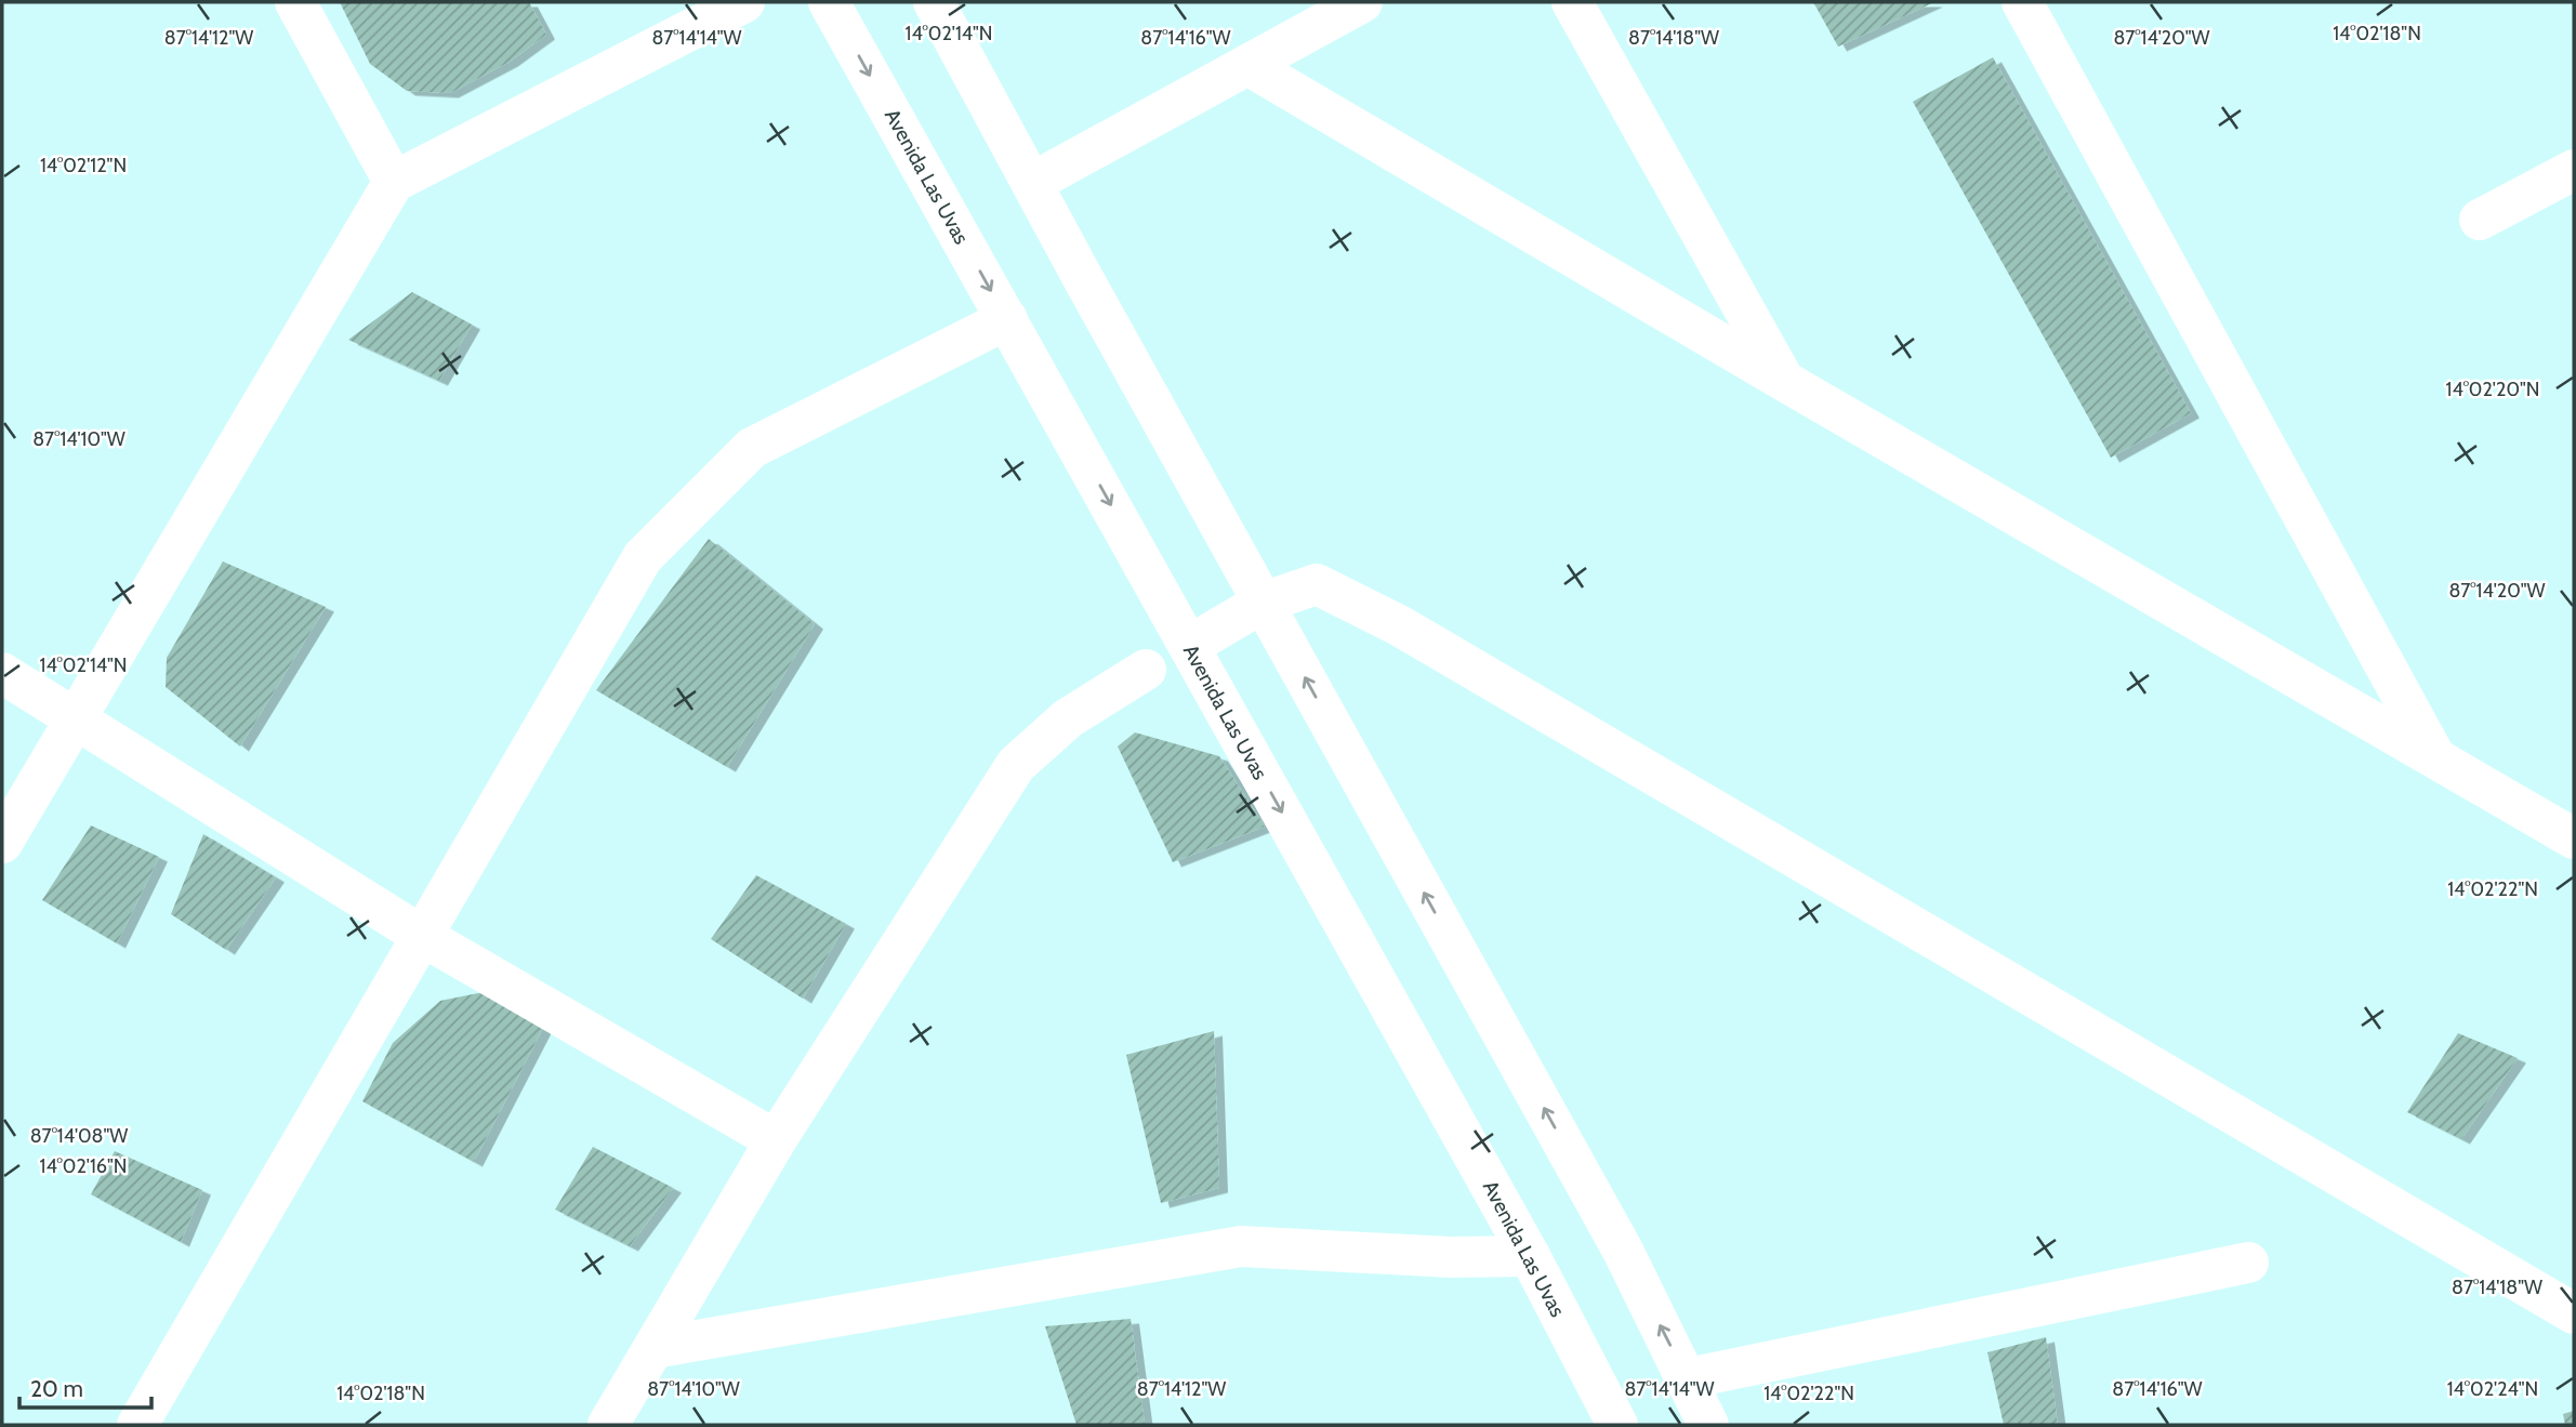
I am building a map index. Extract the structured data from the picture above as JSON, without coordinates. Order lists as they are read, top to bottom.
{
  "streets": {
    "street": ["Avenida Las Uvas"]
  },
  "scale_bar": "20 m",
  "coordinates": [
    "14°02'14\"N",
    "14°02'18\"N",
    "87°14'12\"W",
    "87°14'14\"W",
    "87°14'16\"W",
    "87°14'18\"W",
    "87°14'20\"W",
    "14°02'12\"N",
    "14°02'20\"N",
    "87°14'10\"W",
    "14°02'22\"N",
    "87°14'08\"W",
    "14°02'16\"N",
    "14°02'24\"N"
  ]
}
